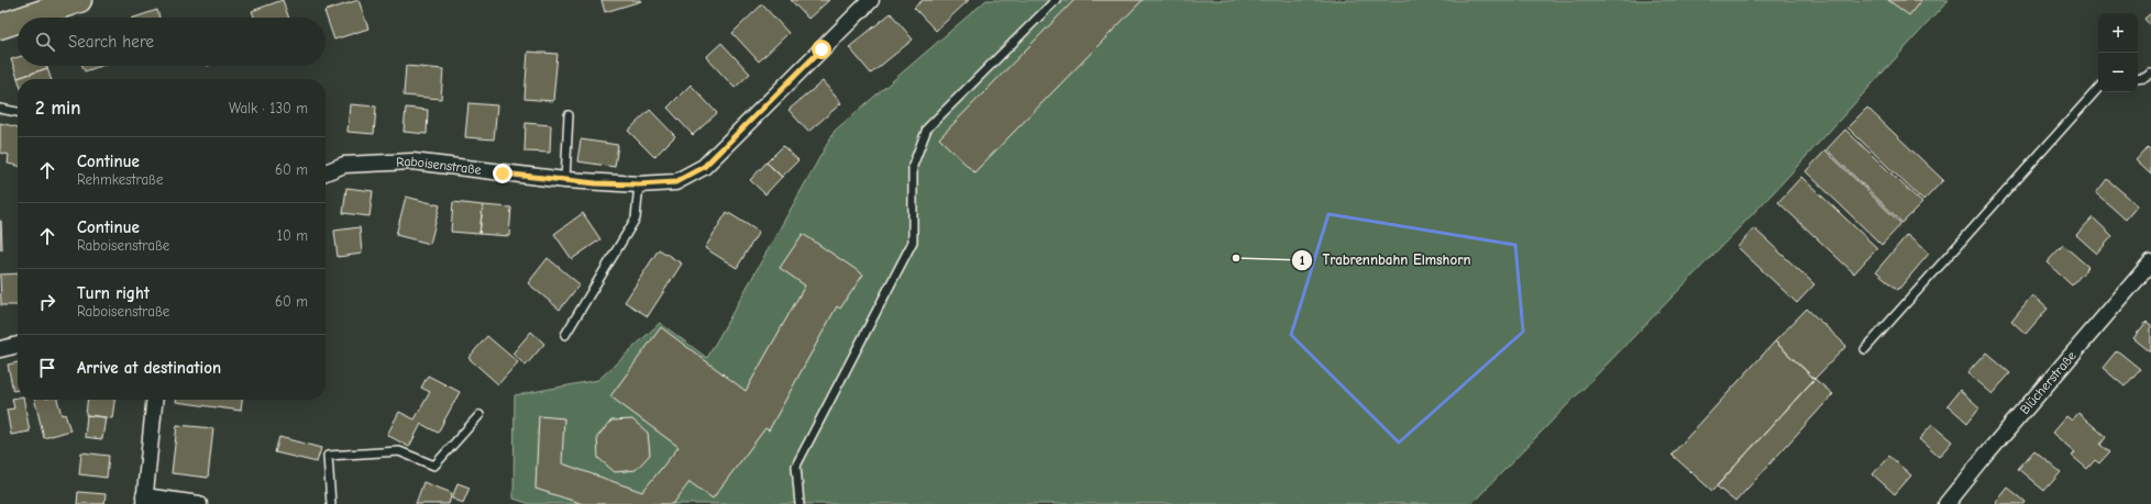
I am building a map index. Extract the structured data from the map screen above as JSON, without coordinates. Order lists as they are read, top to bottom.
{
  "streets": {
    "street": ["Raboisenstraße", "Blücherstraße"]
  },
  "places": ["Trabrennbahn Elmshorn"],
  "page": {
    "map_buttons": ["+", "−"],
    "search": "Search here",
    "heading": ["2 min", "Walk · 130 m"],
    "list": [
      ["Continue", "Rehmkestraße", "60 m"],
      ["Continue", "Raboisenstraße", "10 m"],
      ["Turn right", "Raboisenstraße", "60 m"],
      "Arrive at destination"
    ]
  }
}
